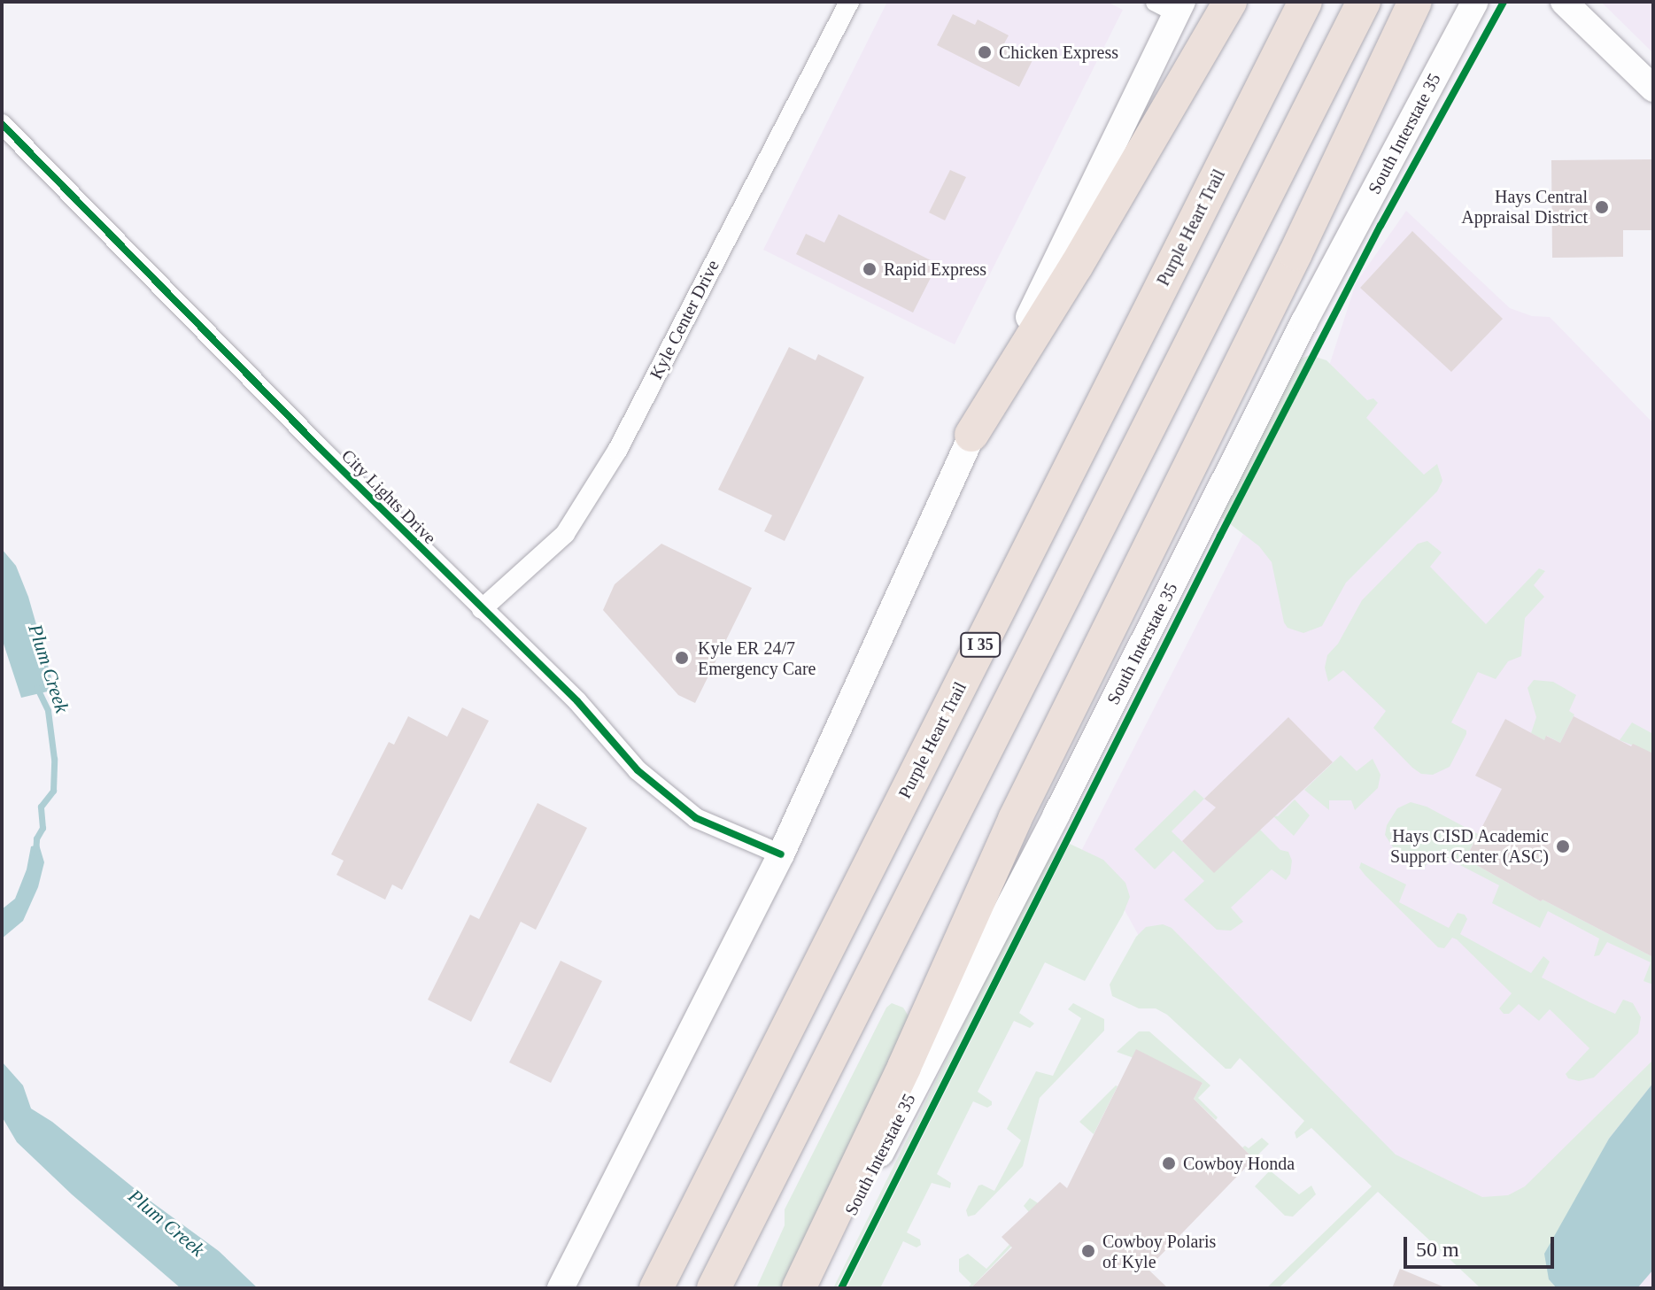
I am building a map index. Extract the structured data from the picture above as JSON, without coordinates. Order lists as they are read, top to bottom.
{
  "streets": {
    "highway": ["Purple Heart Trail", "I 35"],
    "main road": ["South Interstate 35"],
    "street": ["Kyle Center Drive", "City Lights Drive"]
  },
  "crossings": [
    ["Kyle Center Drive", "City Lights Drive"]
  ],
  "water": ["Plum Creek"],
  "places": [
    "Chicken Express",
    "Hays Central Appraisal District",
    "Rapid Express",
    "Kyle ER 24/7 Emergency Care",
    "Hays CISD Academic Support Center (ASC)",
    "Cowboy Honda",
    "Cowboy Polaris of Kyle"
  ],
  "scale_bar": "50 m"
}
